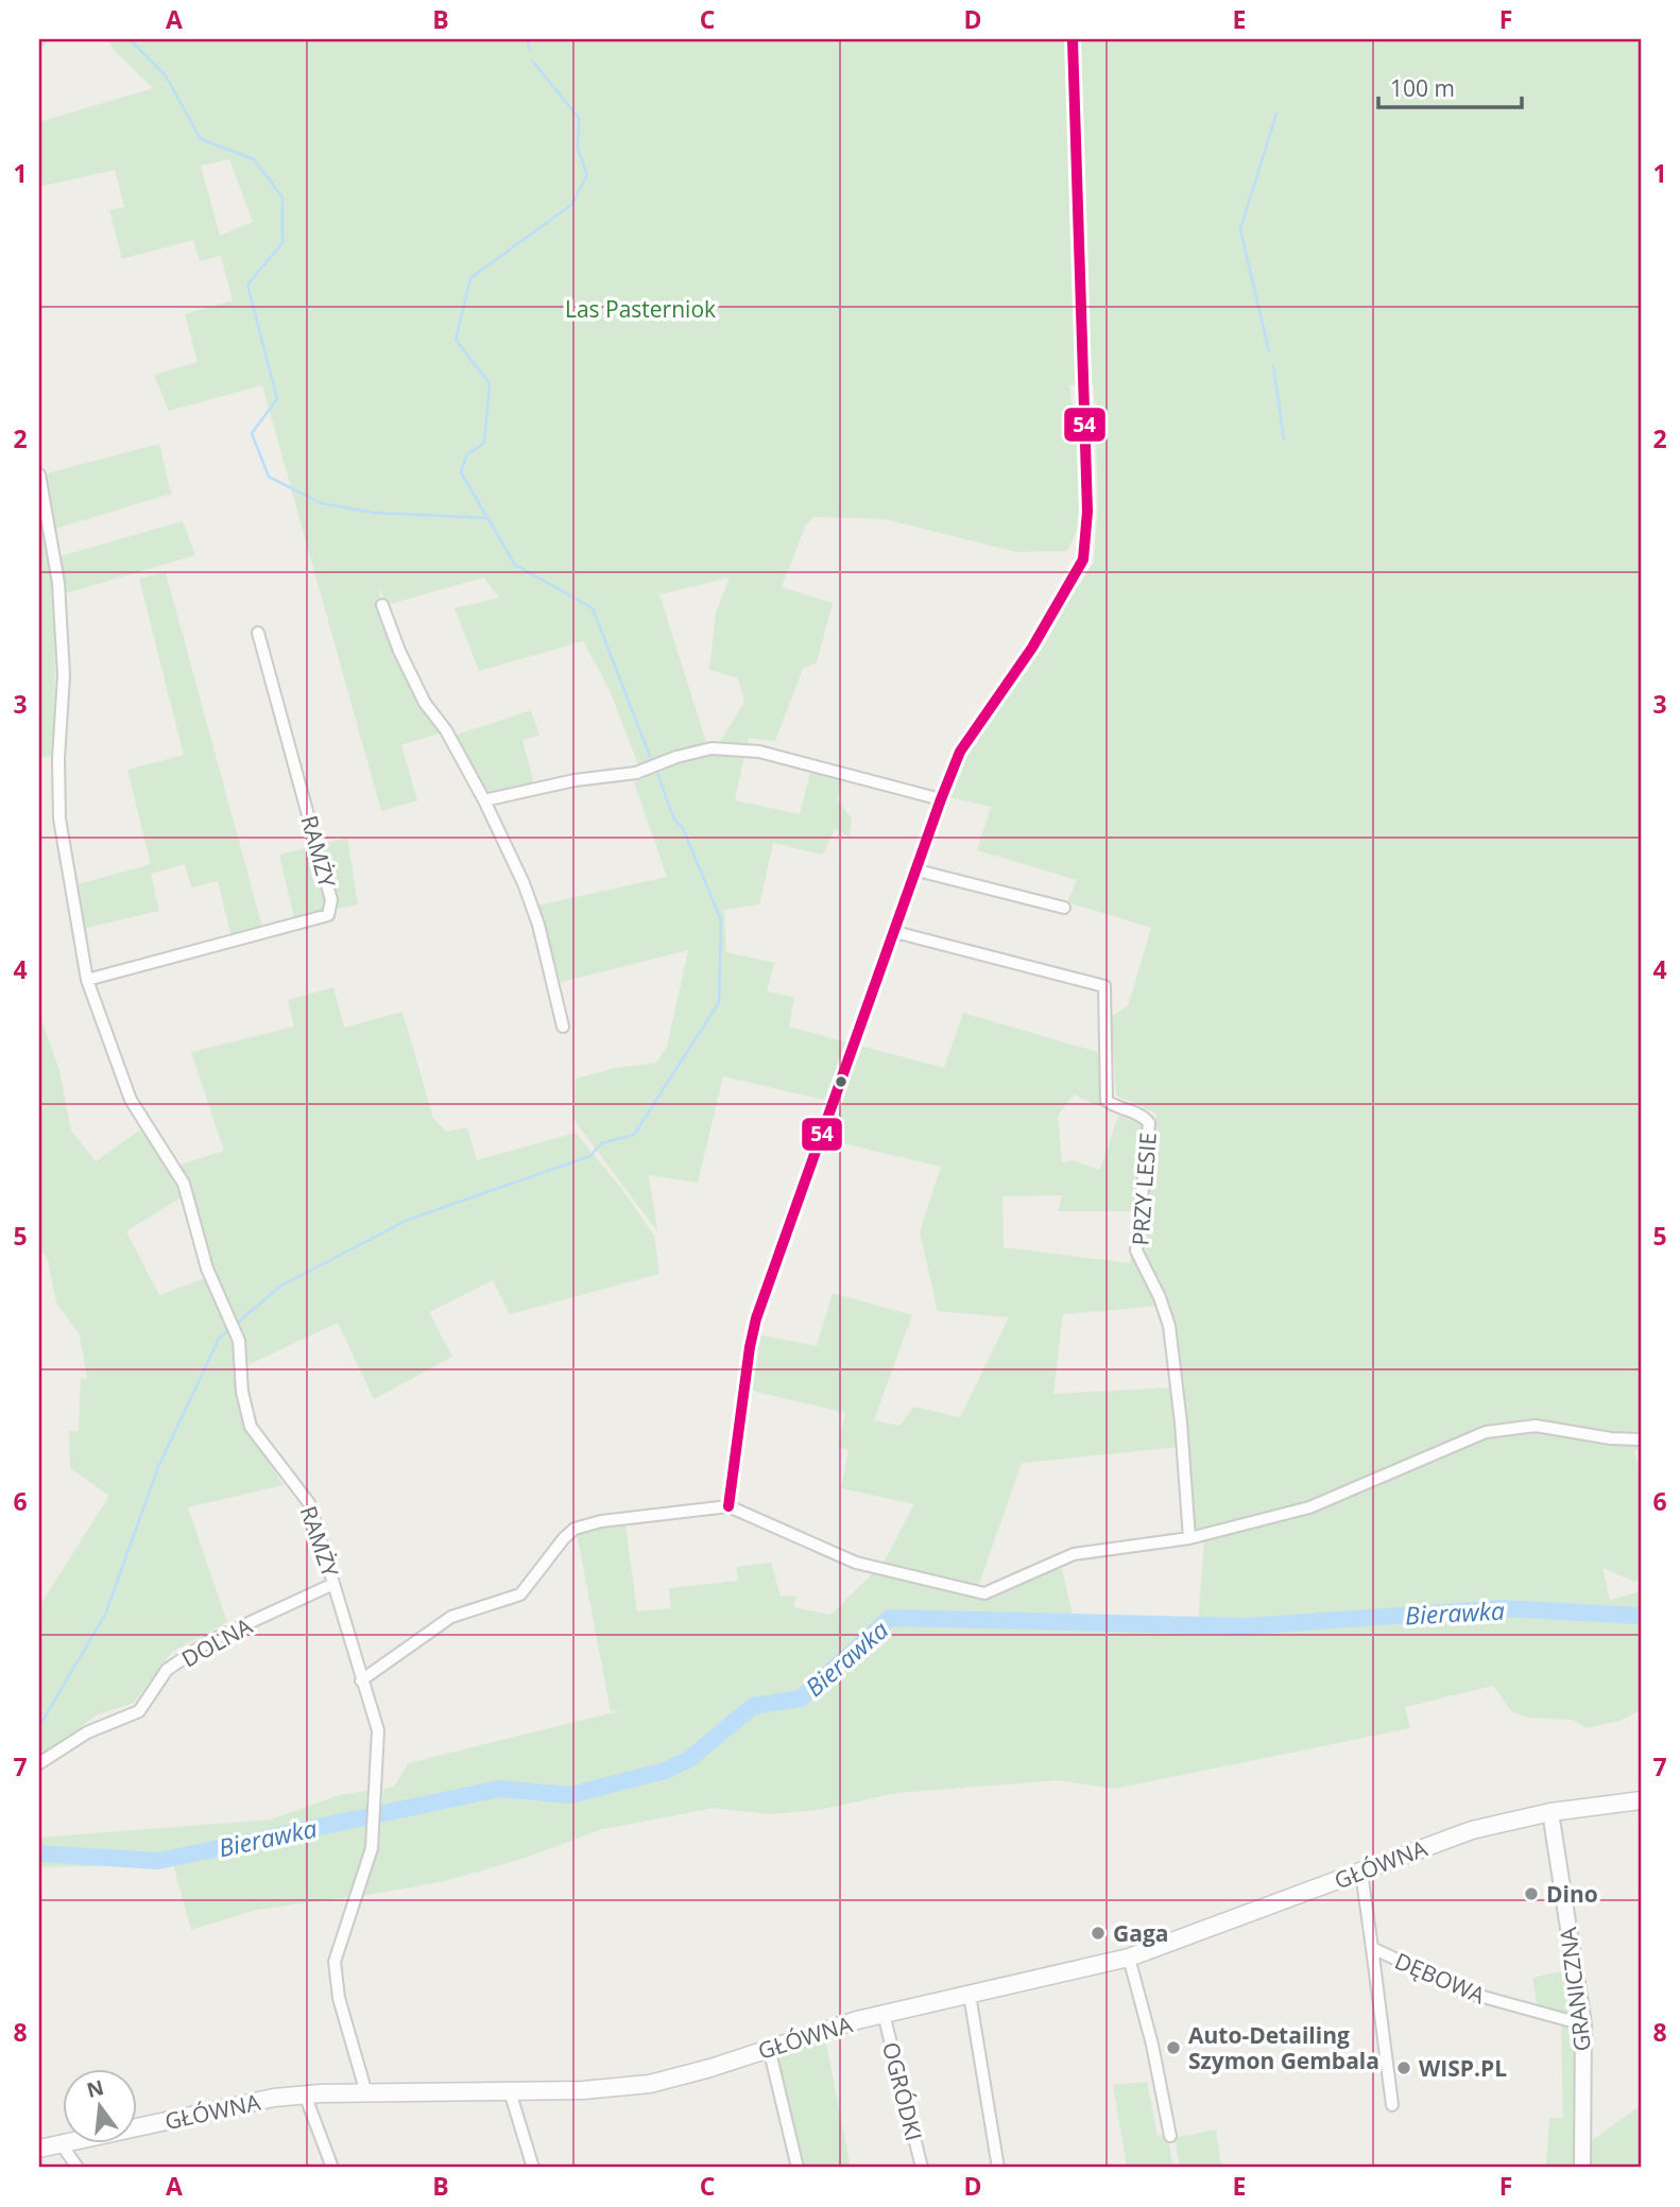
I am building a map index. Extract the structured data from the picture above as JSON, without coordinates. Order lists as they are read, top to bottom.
{
  "streets": {
    "main road": ["GŁÓWNA"],
    "street": [
      "RAMŻY",
      "PRZY LESIE",
      "DOLNA",
      "DĘBOWA",
      "GRANICZNA",
      "OGRÓDKI"
    ]
  },
  "crossings": [
    ["RAMŻY", "DOLNA"],
    ["RAMŻY", "GŁÓWNA"],
    ["GŁÓWNA", "DĘBOWA"],
    ["GŁÓWNA", "GRANICZNA"],
    ["GŁÓWNA", "OGRÓDKI"],
    ["DĘBOWA", "GRANICZNA"]
  ],
  "water": ["Bierawka"],
  "parks": ["Las Pasterniok"],
  "places": [
    "Dino",
    "Gaga",
    "Auto-Detailing Szymon Gembala",
    "WISP.PL"
  ],
  "lines": ["transit line 54"],
  "scale_bar": "100 m",
  "north": "top",
  "grid": {
    "columns": [
      "A",
      "B",
      "C",
      "D",
      "E",
      "F"
    ],
    "rows": [
      "1",
      "2",
      "3",
      "4",
      "5",
      "6",
      "7",
      "8"
    ]
  }
}
